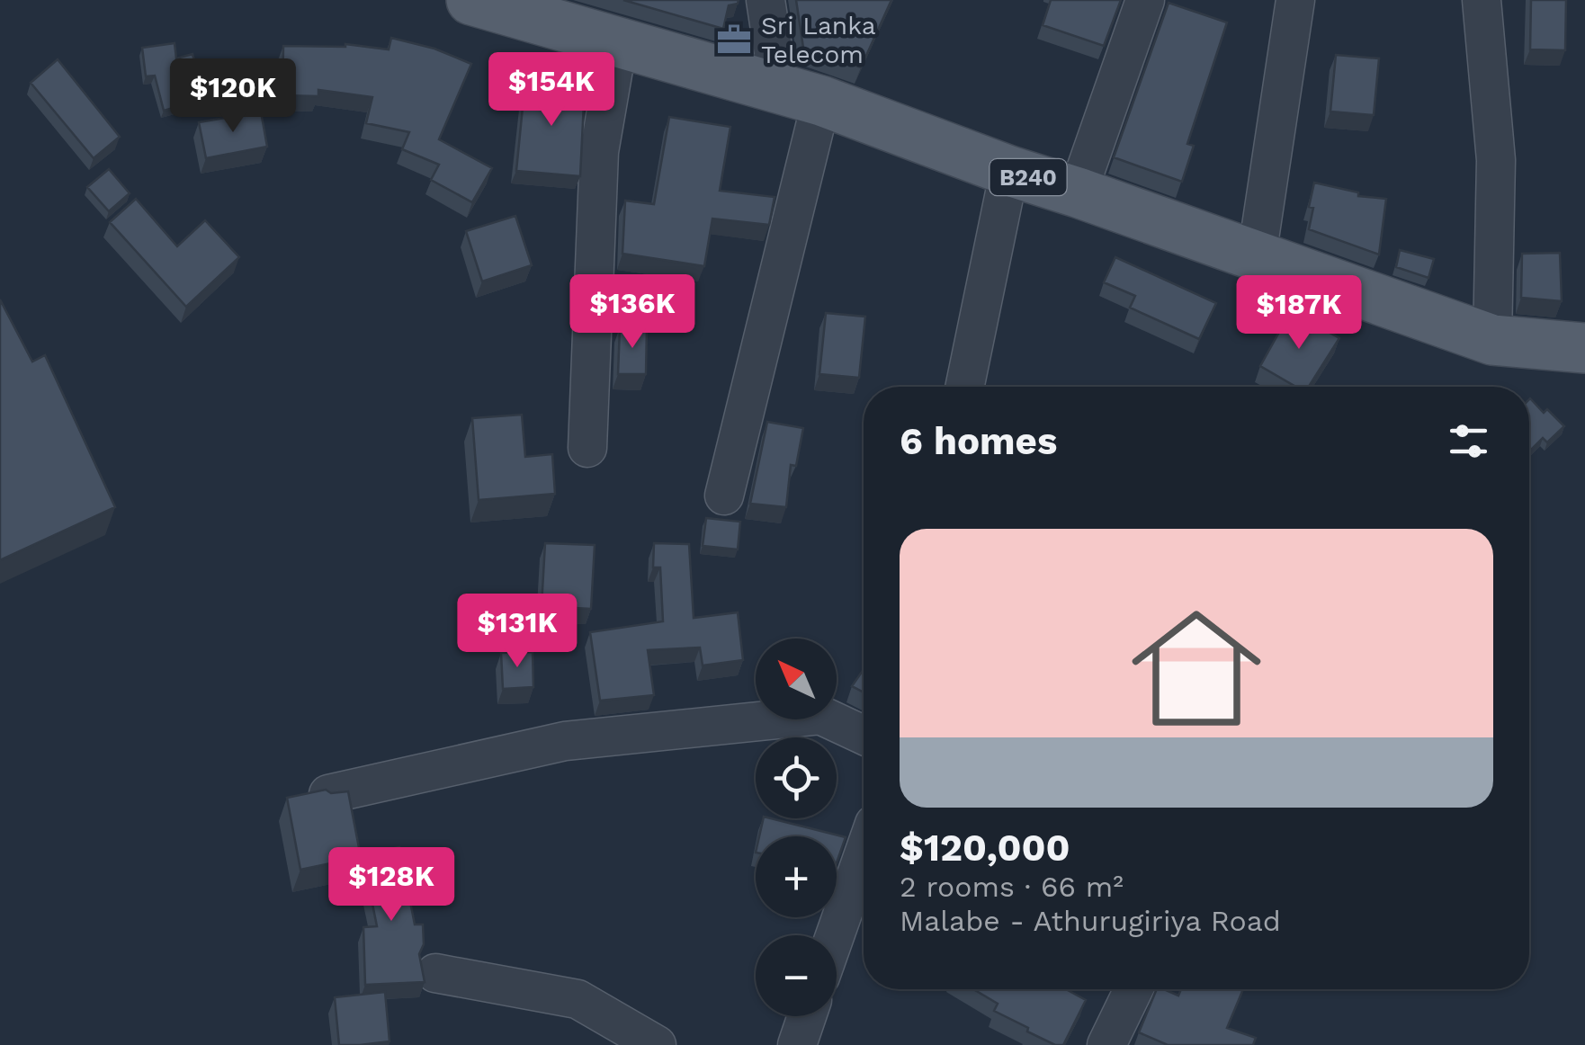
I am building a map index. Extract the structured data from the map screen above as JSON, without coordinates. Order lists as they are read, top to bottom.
{
  "streets": {
    "main road": ["B240"]
  },
  "places": {
    "office": ["Sri Lanka Telecom"]
  },
  "north": "top left",
  "page": {
    "price": [
      "$154K",
      "$120K",
      "$136K",
      "$187K",
      "$131K",
      "$128K"
    ],
    "heading": "6 homes",
    "list": [
      {
        "name": "$120,000",
        "note": "2 rooms · 66 m² · Malabe - Athurugiriya Road"
      }
    ],
    "map_buttons": ["+", "−"]
  }
}
